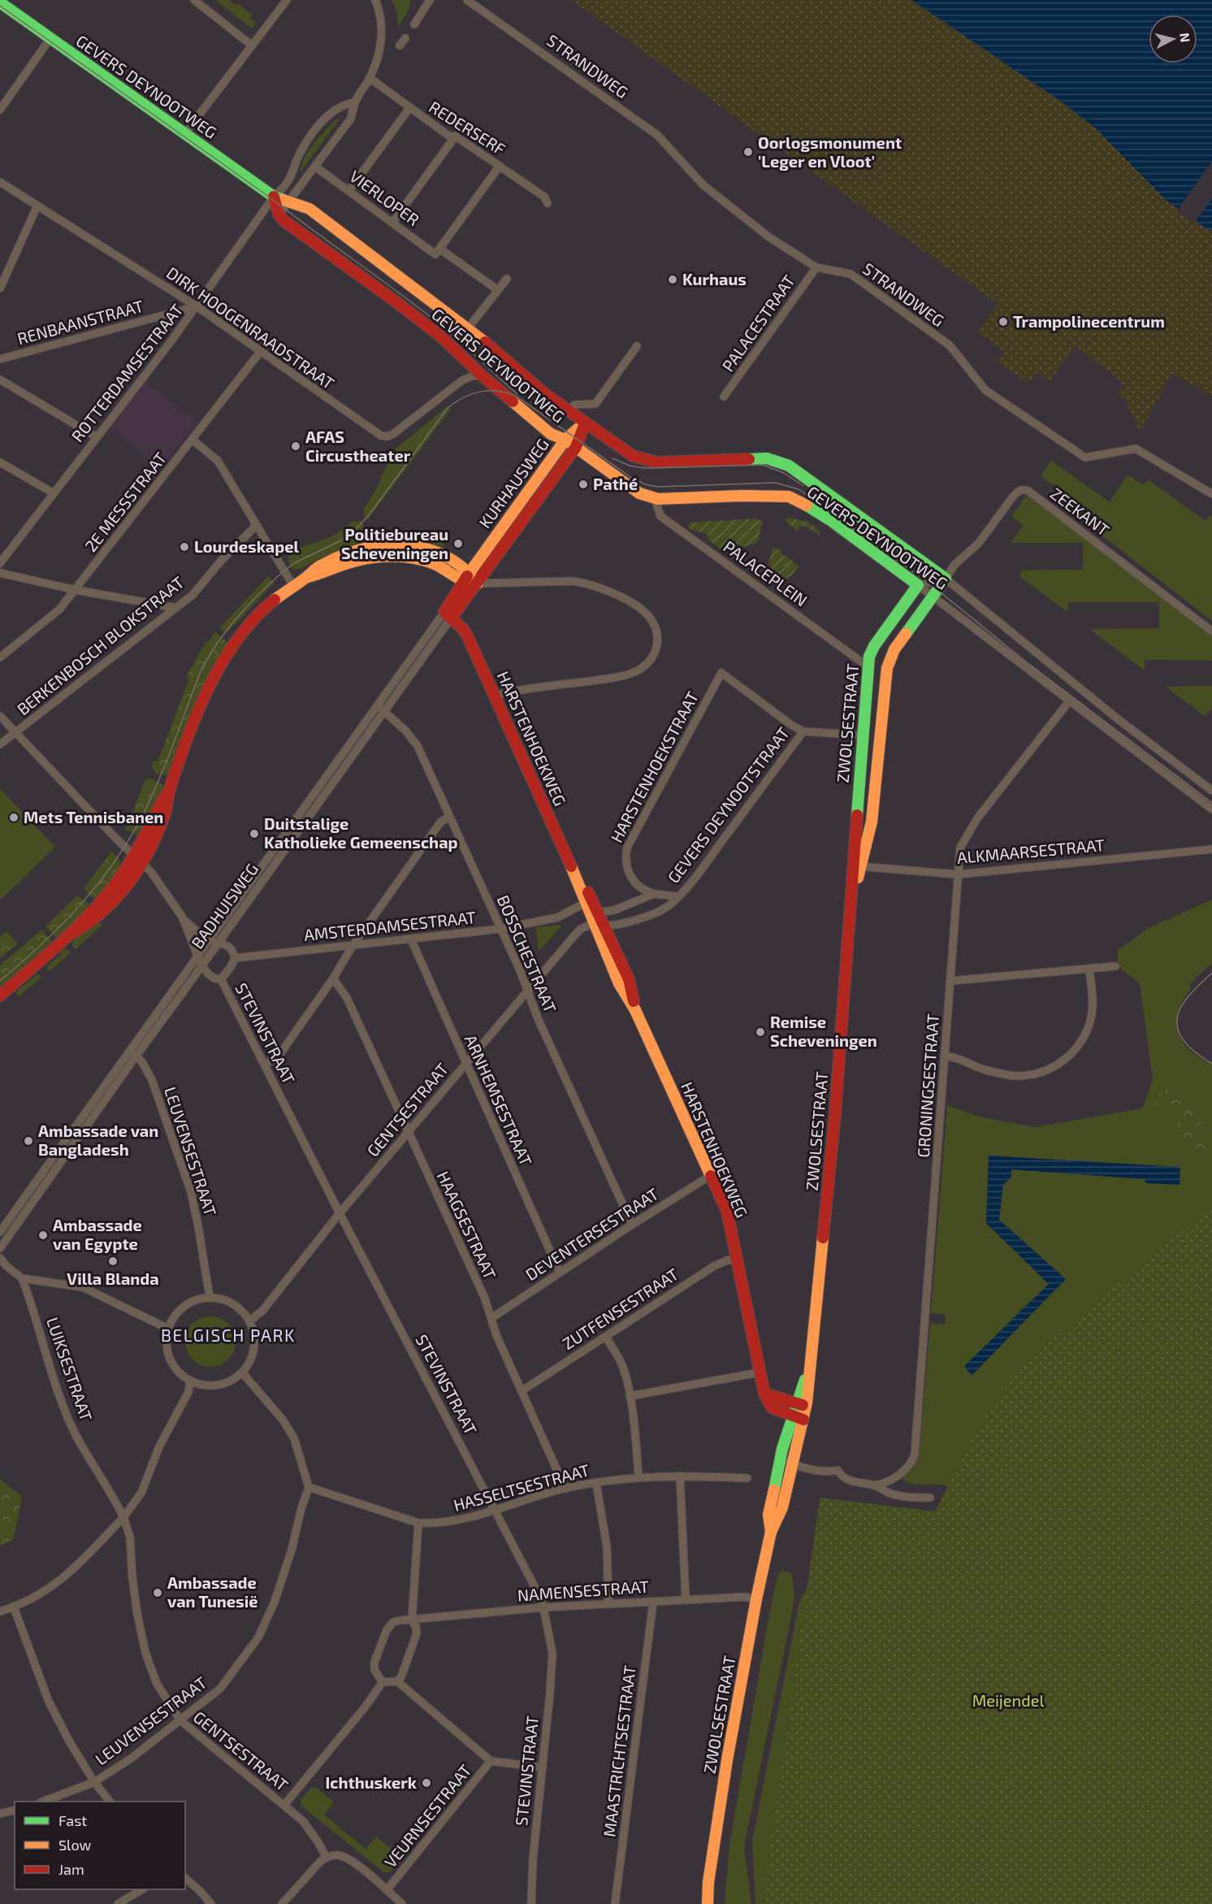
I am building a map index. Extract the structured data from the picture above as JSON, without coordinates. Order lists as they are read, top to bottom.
{
  "streets": {
    "main road": [
      "GEVERS DEYNOOTWEG",
      "KURHAUSWEG",
      "ZWOLSESTRAAT",
      "HARSTENHOEKWEG",
      "BADHUISWEG"
    ],
    "street": [
      "STRANDWEG",
      "REDERSERF",
      "VIERLOPER",
      "RENBAANSTRAAT",
      "PALACESTRAAT",
      "DIRK HOOGENRAADSTRAAT",
      "ROTTERDAMSESTRAAT",
      "2E MESSSTRAAT",
      "ZEEKANT",
      "PALACEPLEIN",
      "BERKENBOSCH BLOKSTRAAT",
      "HARSTENHOEKSTRAAT",
      "GEVERS DEYNOOTSTRAAT",
      "ALKMAARSESTRAAT",
      "AMSTERDAMSESTRAAT",
      "BOSSCHESTRAAT",
      "STEVINSTRAAT",
      "GRONINGSESTRAAT",
      "ARNHEMSESTRAAT",
      "GENTSESTRAAT",
      "LEUVENSESTRAAT",
      "HAAGSESTRAAT",
      "DEVENTERSESTRAAT",
      "ZUTFENSESTRAAT",
      "LUIKSESTRAAT",
      "HASSELTSESTRAAT",
      "NAMENSESTRAAT",
      "MAASTRICHTSESTRAAT",
      "VEURNSESTRAAT"
    ]
  },
  "crossings": [
    ["STRANDWEG", "PALACESTRAAT"],
    ["GEVERS DEYNOOTWEG", "DIRK HOOGENRAADSTRAAT"],
    ["GEVERS DEYNOOTWEG", "ROTTERDAMSESTRAAT"],
    ["GEVERS DEYNOOTWEG", "KURHAUSWEG"],
    ["GEVERS DEYNOOTWEG", "ZEEKANT"],
    ["GEVERS DEYNOOTWEG", "PALACEPLEIN"],
    ["GEVERS DEYNOOTWEG", "ZWOLSESTRAAT"],
    ["GEVERS DEYNOOTWEG", "GRONINGSESTRAAT"],
    ["RENBAANSTRAAT", "DIRK HOOGENRAADSTRAAT"],
    ["RENBAANSTRAAT", "ROTTERDAMSESTRAAT"],
    ["DIRK HOOGENRAADSTRAAT", "ROTTERDAMSESTRAAT"],
    ["DIRK HOOGENRAADSTRAAT", "2E MESSSTRAAT"],
    ["KURHAUSWEG", "BADHUISWEG"],
    ["ZEEKANT", "ZWOLSESTRAAT"],
    ["PALACEPLEIN", "ZWOLSESTRAAT"],
    ["BERKENBOSCH BLOKSTRAAT", "STEVINSTRAAT"],
    ["ZWOLSESTRAAT", "HARSTENHOEKWEG"],
    ["ZWOLSESTRAAT", "ALKMAARSESTRAAT"],
    ["ZWOLSESTRAAT", "NAMENSESTRAAT"],
    ["HARSTENHOEKWEG", "GEVERS DEYNOOTSTRAAT"],
    ["HARSTENHOEKWEG", "BADHUISWEG"],
    ["HARSTENHOEKWEG", "GENTSESTRAAT"],
    ["HARSTENHOEKWEG", "DEVENTERSESTRAAT"],
    ["HARSTENHOEKWEG", "ZUTFENSESTRAAT"],
    ["HARSTENHOEKSTRAAT", "GEVERS DEYNOOTSTRAAT"],
    ["HARSTENHOEKSTRAAT", "GENTSESTRAAT"],
    ["GEVERS DEYNOOTSTRAAT", "GENTSESTRAAT"],
    ["ALKMAARSESTRAAT", "GRONINGSESTRAAT"],
    ["BADHUISWEG", "AMSTERDAMSESTRAAT"],
    ["BADHUISWEG", "BOSSCHESTRAAT"],
    ["BADHUISWEG", "STEVINSTRAAT"],
    ["BADHUISWEG", "LEUVENSESTRAAT"],
    ["AMSTERDAMSESTRAAT", "BOSSCHESTRAAT"],
    ["AMSTERDAMSESTRAAT", "STEVINSTRAAT"],
    ["AMSTERDAMSESTRAAT", "ARNHEMSESTRAAT"],
    ["BOSSCHESTRAAT", "GENTSESTRAAT"],
    ["BOSSCHESTRAAT", "DEVENTERSESTRAAT"],
    ["STEVINSTRAAT", "GENTSESTRAAT"],
    ["STEVINSTRAAT", "HASSELTSESTRAAT"],
    ["STEVINSTRAAT", "NAMENSESTRAAT"],
    ["ARNHEMSESTRAAT", "GENTSESTRAAT"],
    ["ARNHEMSESTRAAT", "DEVENTERSESTRAAT"],
    ["GENTSESTRAAT", "LEUVENSESTRAAT"],
    ["GENTSESTRAAT", "HAAGSESTRAAT"],
    ["GENTSESTRAAT", "LUIKSESTRAAT"],
    ["LEUVENSESTRAAT", "HASSELTSESTRAAT"],
    ["HAAGSESTRAAT", "DEVENTERSESTRAAT"],
    ["HAAGSESTRAAT", "ZUTFENSESTRAAT"],
    ["HAAGSESTRAAT", "HASSELTSESTRAAT"],
    ["NAMENSESTRAAT", "MAASTRICHTSESTRAAT"]
  ],
  "districts": ["BELGISCH PARK"],
  "parks": ["Meijendel"],
  "places": [
    "Oorlogsmonument 'Leger en Vloot'",
    "Kurhaus",
    "Trampolinecentrum",
    "AFAS Circustheater",
    "Pathé",
    "Politiebureau Scheveningen",
    "Lourdeskapel",
    "Mets Tennisbanen",
    "Duitstalige Katholieke Gemeenschap",
    "Remise Scheveningen",
    "Ambassade van Bangladesh",
    "Ambassade van Egypte",
    "Villa Blanda",
    "Ambassade van Tunesië",
    "Ichthuskerk"
  ],
  "legend": ["Fast", "Slow", "Jam"],
  "north": "right"
}
